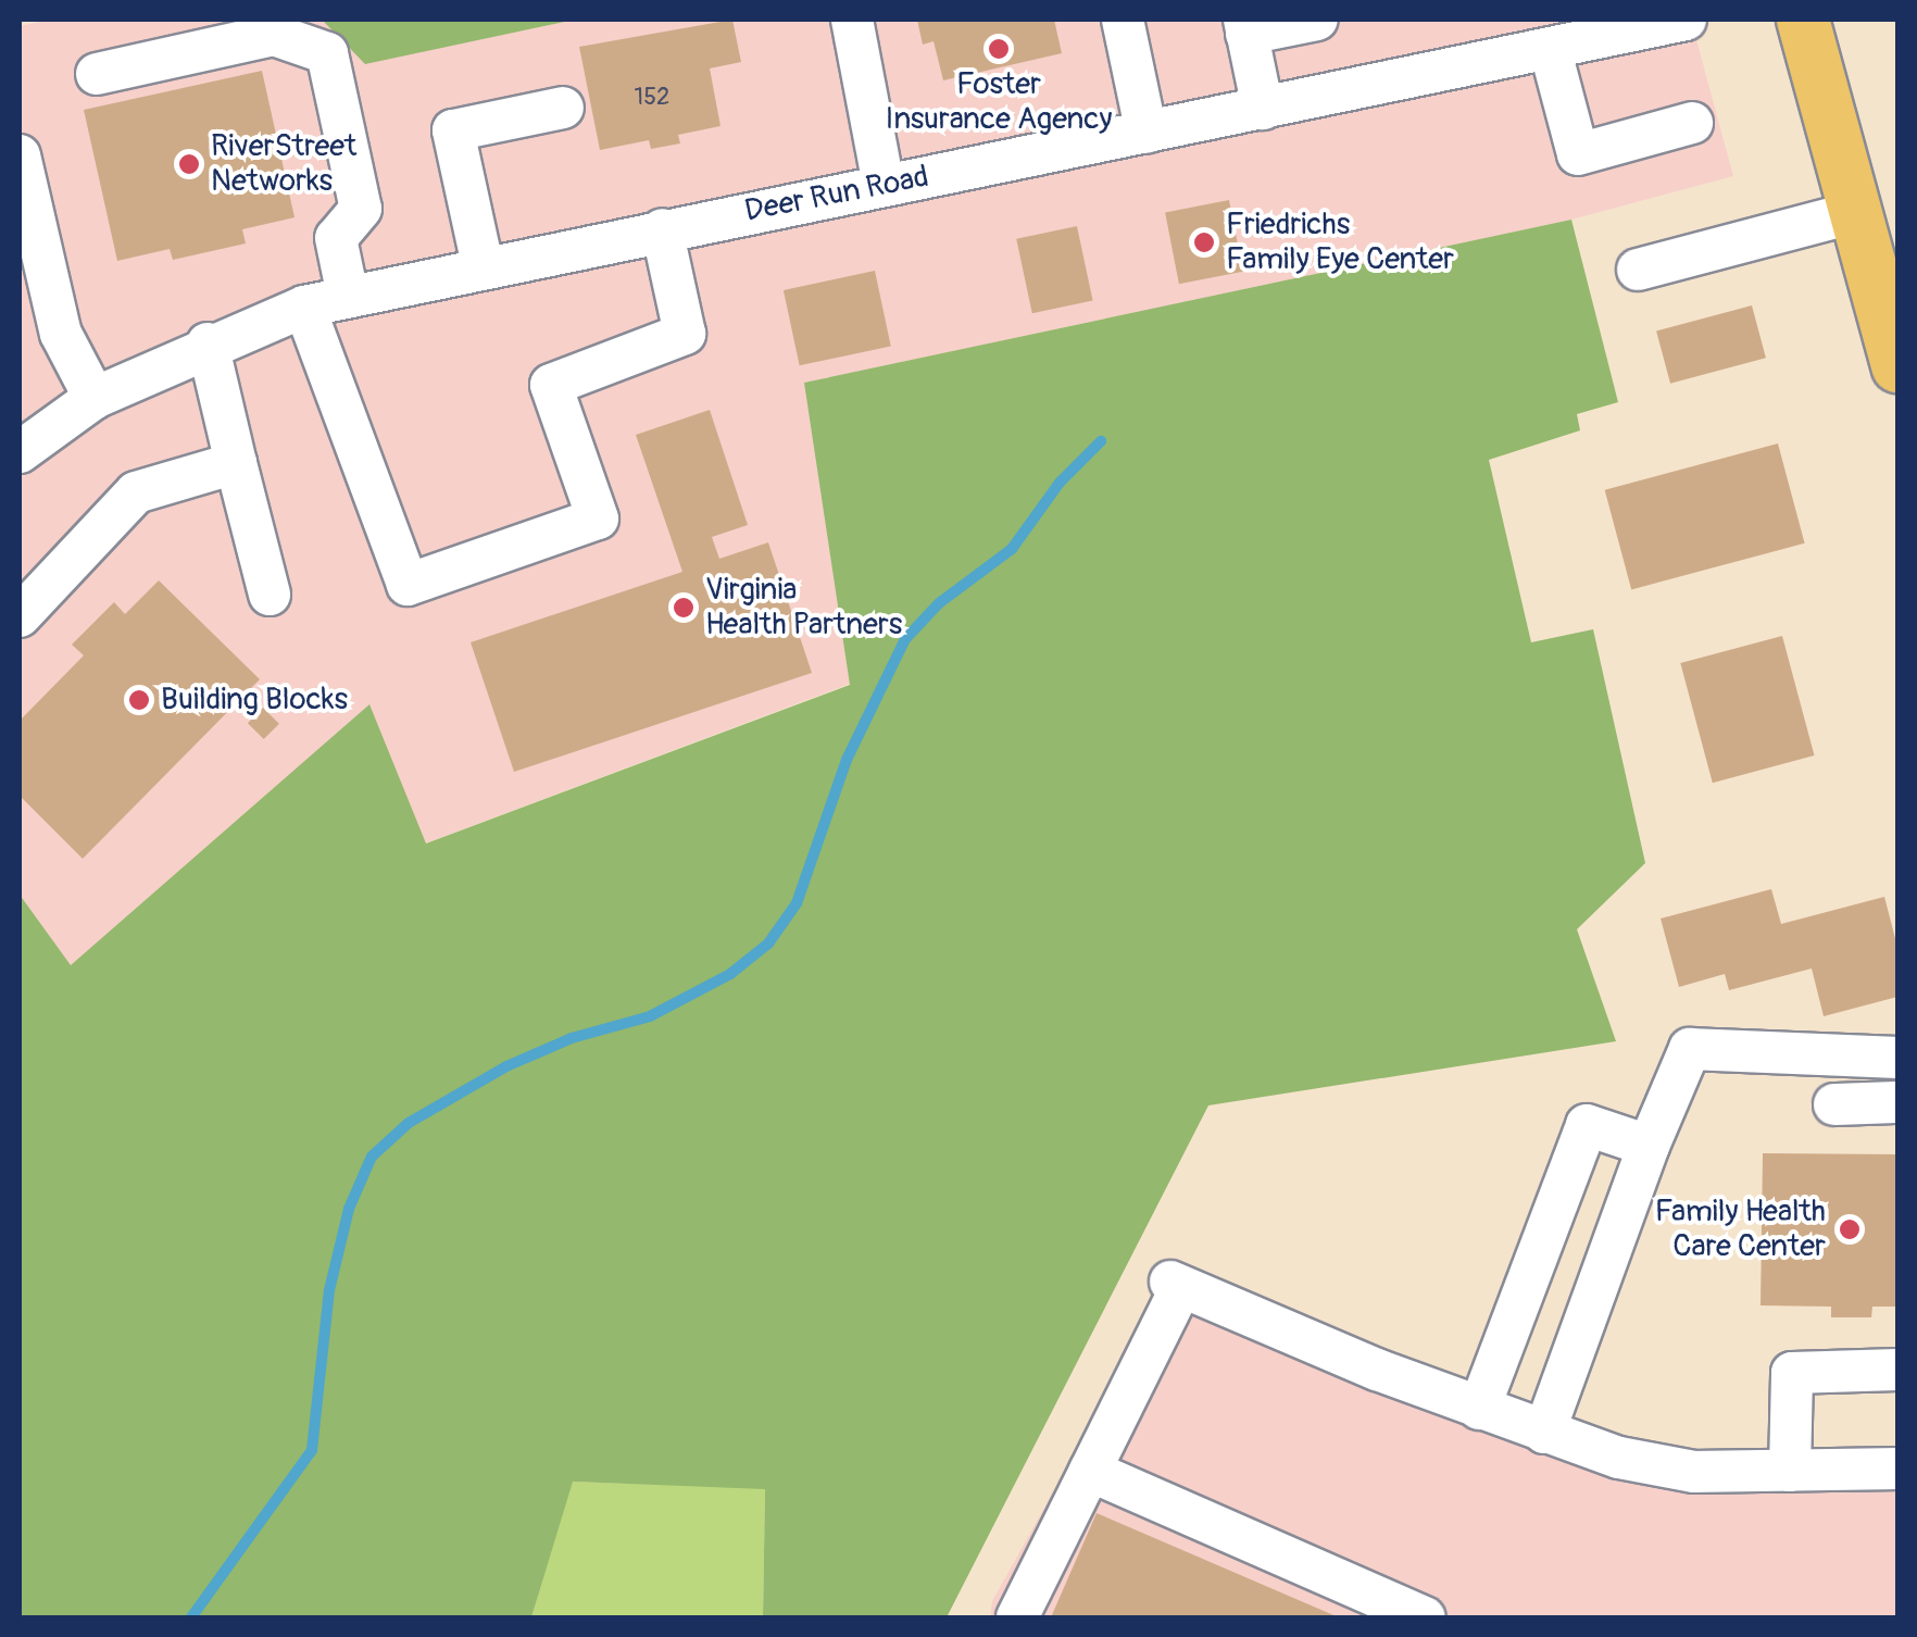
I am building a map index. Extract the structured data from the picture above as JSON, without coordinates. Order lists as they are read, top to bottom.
{
  "streets": {
    "street": ["Deer Run Road"]
  },
  "places": [
    "Foster Insurance Agency",
    "RiverStreet Networks",
    "Friedrichs Family Eye Center",
    "Virginia Health Partners",
    "Building Blocks",
    "Family Health Care Center"
  ],
  "house_numbers": ["152"]
}
